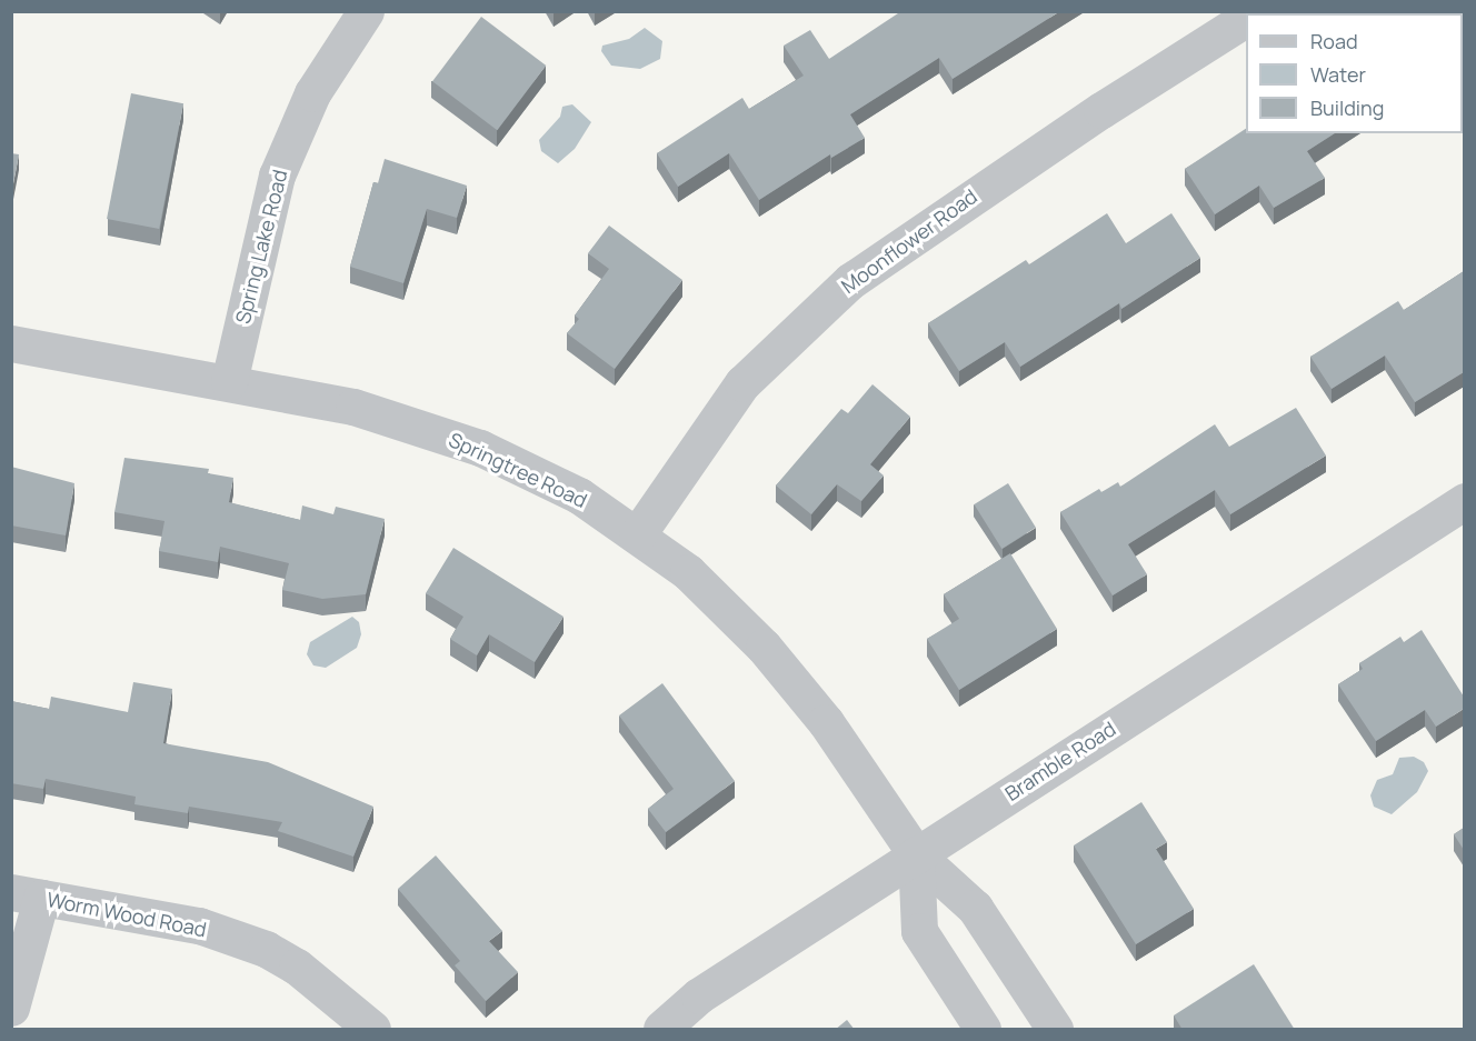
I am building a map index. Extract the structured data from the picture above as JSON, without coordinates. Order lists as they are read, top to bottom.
{
  "streets": {
    "street": [
      "Moonflower Road",
      "Spring Lake Road",
      "Springtree Road",
      "Bramble Road",
      "Worm Wood Road"
    ]
  },
  "crossings": [
    ["Moonflower Road", "Springtree Road"],
    ["Spring Lake Road", "Springtree Road"],
    ["Springtree Road", "Bramble Road"]
  ],
  "legend": ["Road", "Water", "Building"]
}
